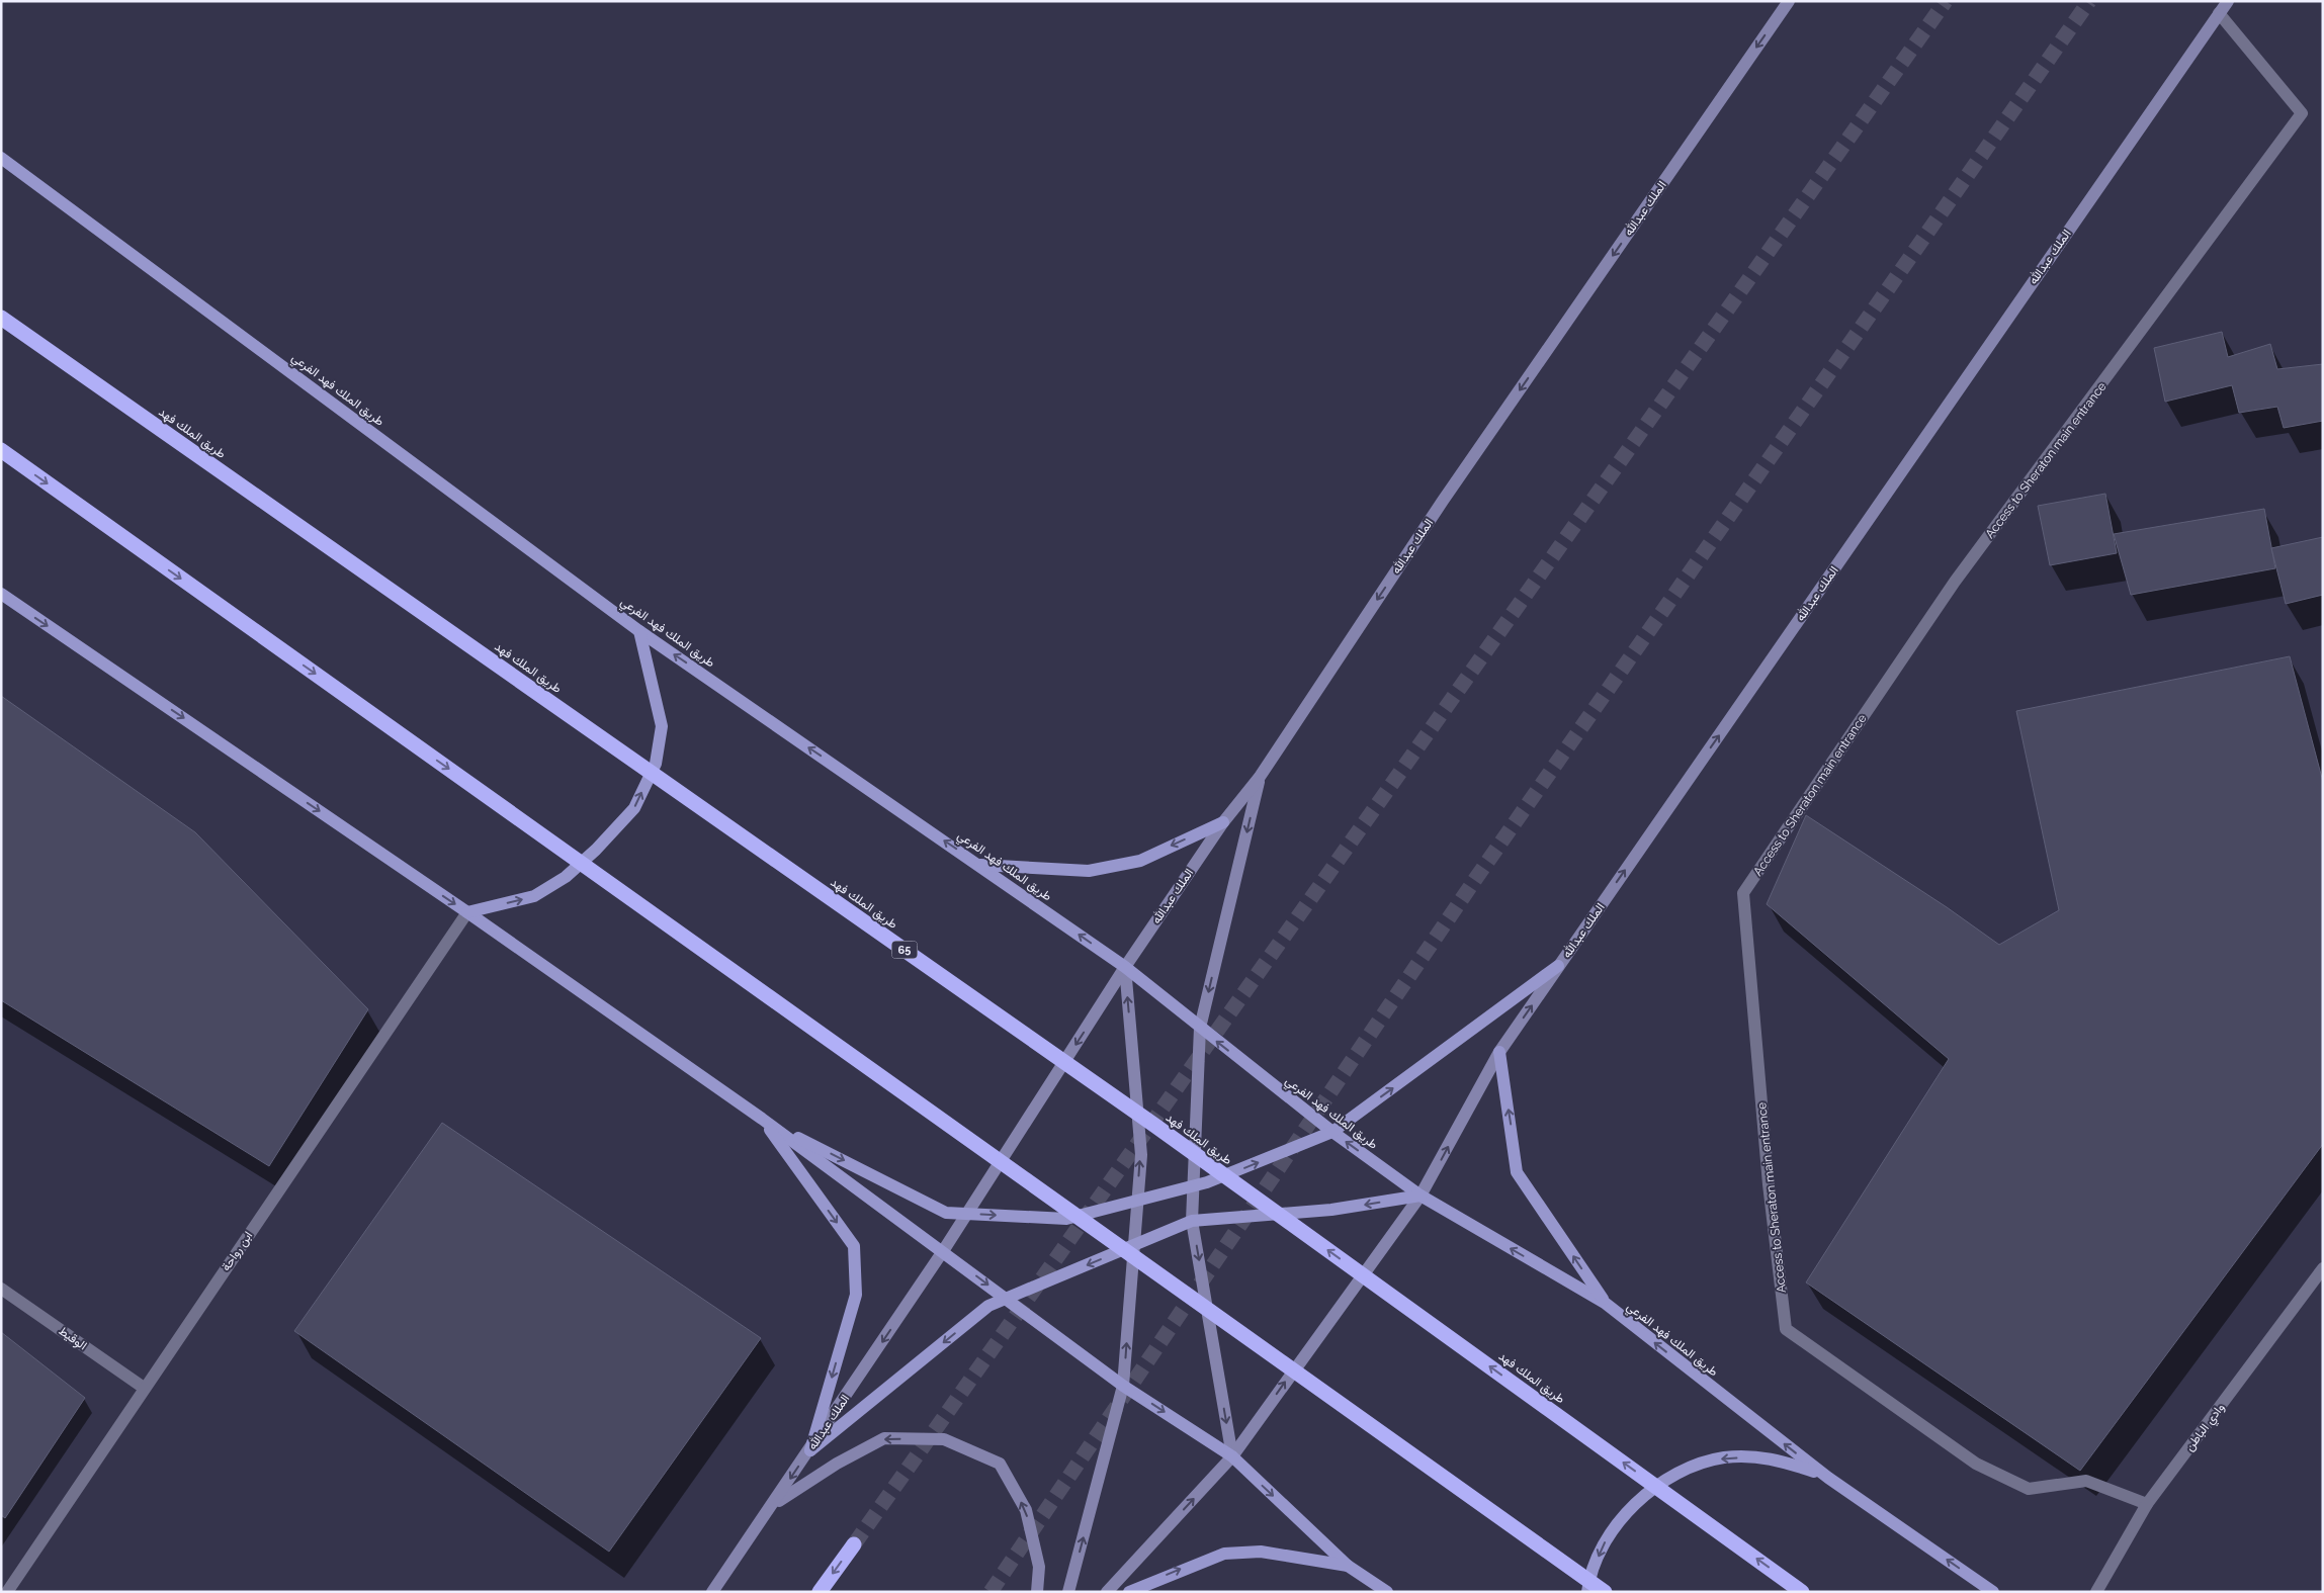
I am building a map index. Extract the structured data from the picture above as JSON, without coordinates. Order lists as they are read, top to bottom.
{
  "streets": {
    "highway": ["طريق الملك فهد", "65"],
    "main road": ["الملك عبدالله", "طريق الملك فهد الفرعي"],
    "street": [
      "Access to Sheraton main entrance",
      "ابن رواحة",
      "الوقيط",
      "وادي الباطن"
    ]
  },
  "crossings": [
    ["الملك عبدالله", "طريق الملك فهد الفرعي"],
    ["الملك عبدالله", "Access to Sheraton main entrance"],
    ["Access to Sheraton main entrance", "وادي الباطن"],
    ["ابن رواحة", "الوقيط"]
  ],
  "one_way": ["طريق الملك فهد الفرعي"]
}
